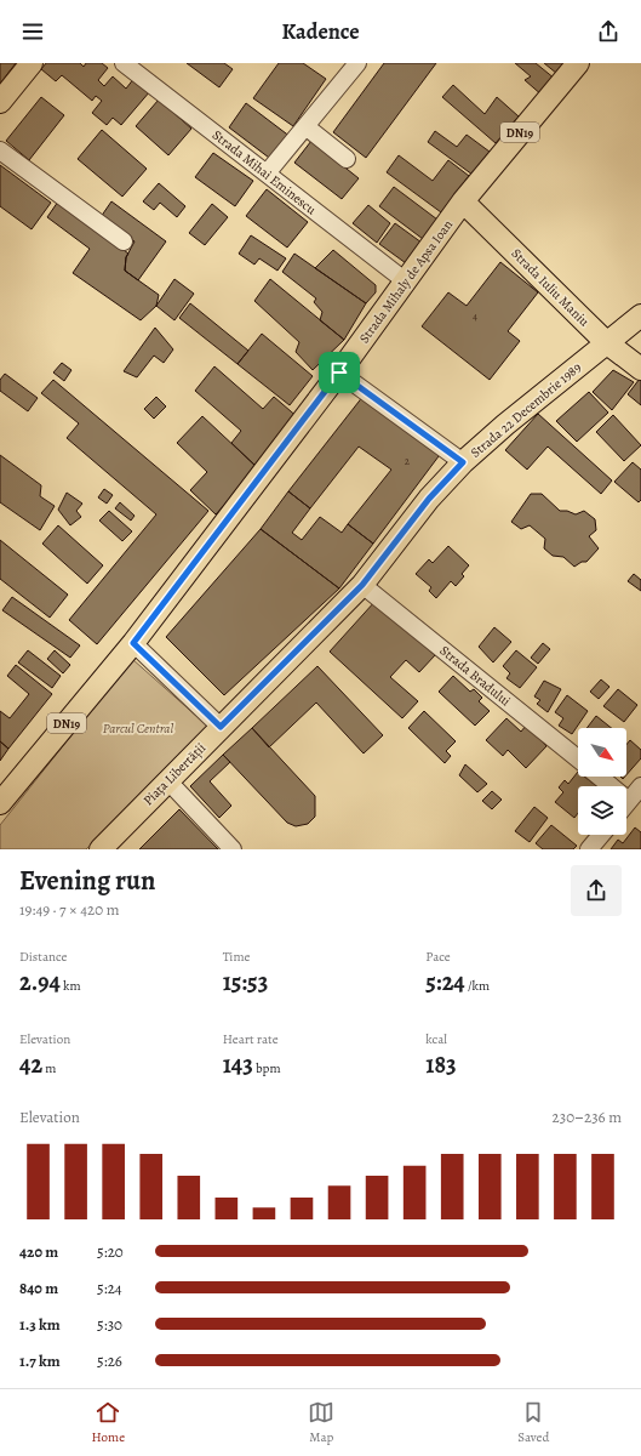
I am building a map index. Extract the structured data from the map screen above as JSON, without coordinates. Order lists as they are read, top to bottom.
{
  "streets": {
    "main road": [
      "DN19",
      "Strada Mihaly de Apsa Ioan",
      "Strada Iuliu Maniu",
      "Strada 22 Decembrie 1989",
      "Piața Libertății"
    ],
    "street": ["Strada Mihai Eminescu", "Strada Bradului"]
  },
  "crossings": [
    ["DN19", "Strada Mihaly de Apsa Ioan"],
    ["Strada Mihai Eminescu", "Strada Mihaly de Apsa Ioan"],
    ["Strada Mihaly de Apsa Ioan", "Strada Iuliu Maniu"],
    ["Strada Iuliu Maniu", "Strada 22 Decembrie 1989"],
    ["Strada 22 Decembrie 1989", "Strada Bradului"],
    ["Strada 22 Decembrie 1989", "Piața Libertății"]
  ],
  "parks": ["Parcul Central"],
  "house_numbers": ["4", "2"],
  "north": "bottom right",
  "page": {
    "header": "Kadence",
    "heading": ["Evening run", "19:49 · 7 × 420 m"],
    "stats": [
      ["Distance", "2.94 km"],
      ["Time", "15:53"],
      ["Pace", "5:24 /km"],
      ["Elevation", "42 m"],
      ["Heart rate", "143 bpm"],
      ["kcal", "183"]
    ],
    "chart": ["Elevation", "230–236 m"],
    "list": [
      {
        "name": "420 m",
        "note": "5:20"
      },
      {
        "name": "840 m",
        "note": "5:24"
      },
      {
        "name": "1.3 km",
        "note": "5:30"
      },
      {
        "name": "1.7 km",
        "note": "5:26"
      }
    ],
    "tabs": ["Home", "Map", "Saved"]
  }
}
